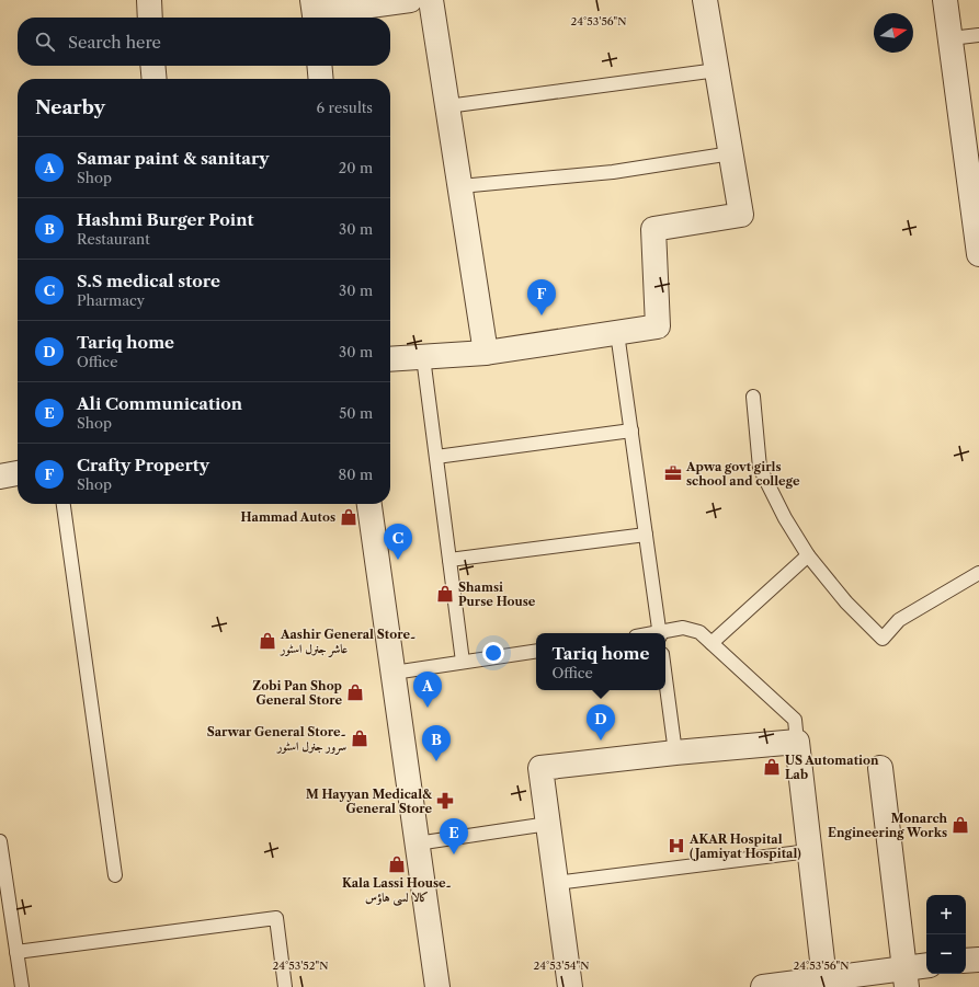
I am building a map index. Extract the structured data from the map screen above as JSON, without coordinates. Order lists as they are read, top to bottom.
{
  "places": {
    "office": ["Apwa govt girls school and college"],
    "shop": [
      "Hammad Autos",
      "Shamsi Purse House",
      "Aashir General Store۔ عاشر جنرل اسٹور",
      "Zobi Pan Shop General Store",
      "Sarwar General Store۔ سرور جنرل اسٹور",
      "US Automation Lab",
      "Monarch Engineering Works",
      "Kala Lassi House۔ کالا لسی ہاؤس"
    ],
    "pharmacy": ["M Hayyan Medical& General Store"],
    "hospital": ["AKAR Hospital (Jamiyat Hospital)"]
  },
  "north": "right",
  "page": {
    "search": "Search here",
    "heading": ["Nearby", "6 results"],
    "list": [
      {
        "mark": "A",
        "name": "Samar paint & sanitary",
        "note": "Shop",
        "value": "20 m"
      },
      {
        "mark": "B",
        "name": "Hashmi Burger Point",
        "note": "Restaurant",
        "value": "30 m"
      },
      {
        "mark": "C",
        "name": "S.S medical store",
        "note": "Pharmacy",
        "value": "30 m"
      },
      {
        "mark": "D",
        "name": "Tariq home",
        "note": "Office",
        "value": "30 m"
      },
      {
        "mark": "E",
        "name": "Ali Communication",
        "note": "Shop",
        "value": "50 m"
      },
      {
        "mark": "F",
        "name": "Crafty Property",
        "note": "Shop",
        "value": "80 m"
      }
    ],
    "pins": [
      "F",
      "C",
      "A",
      "D",
      "B",
      "E"
    ],
    "popup": ["Tariq home", "Office"],
    "map_buttons": ["+", "−"]
  },
  "coordinates": ["24°53'56\"N", "24°53'52\"N", "24°53'54\"N"]
}
